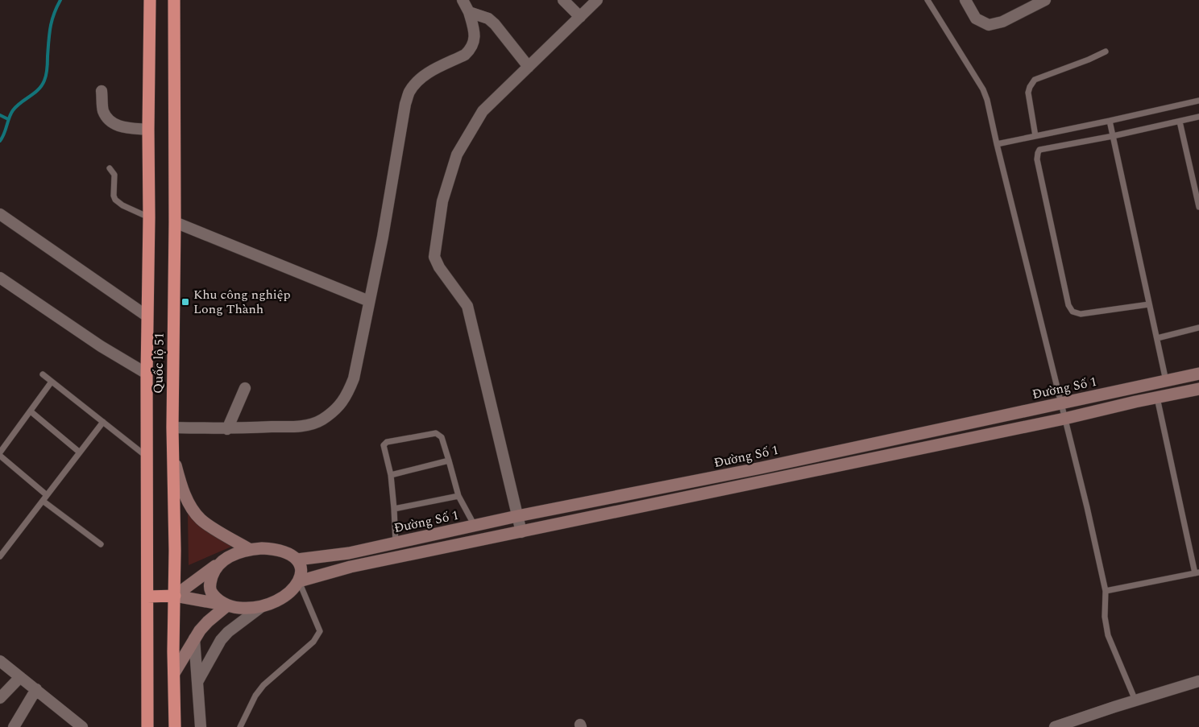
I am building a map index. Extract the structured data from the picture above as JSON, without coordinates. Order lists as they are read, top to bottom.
{
  "streets": {
    "highway": ["Quốc lộ 51"],
    "street": ["Đường Số 1"]
  },
  "places": {
    "transit": ["Khu công nghiệp Long Thành"]
  }
}
